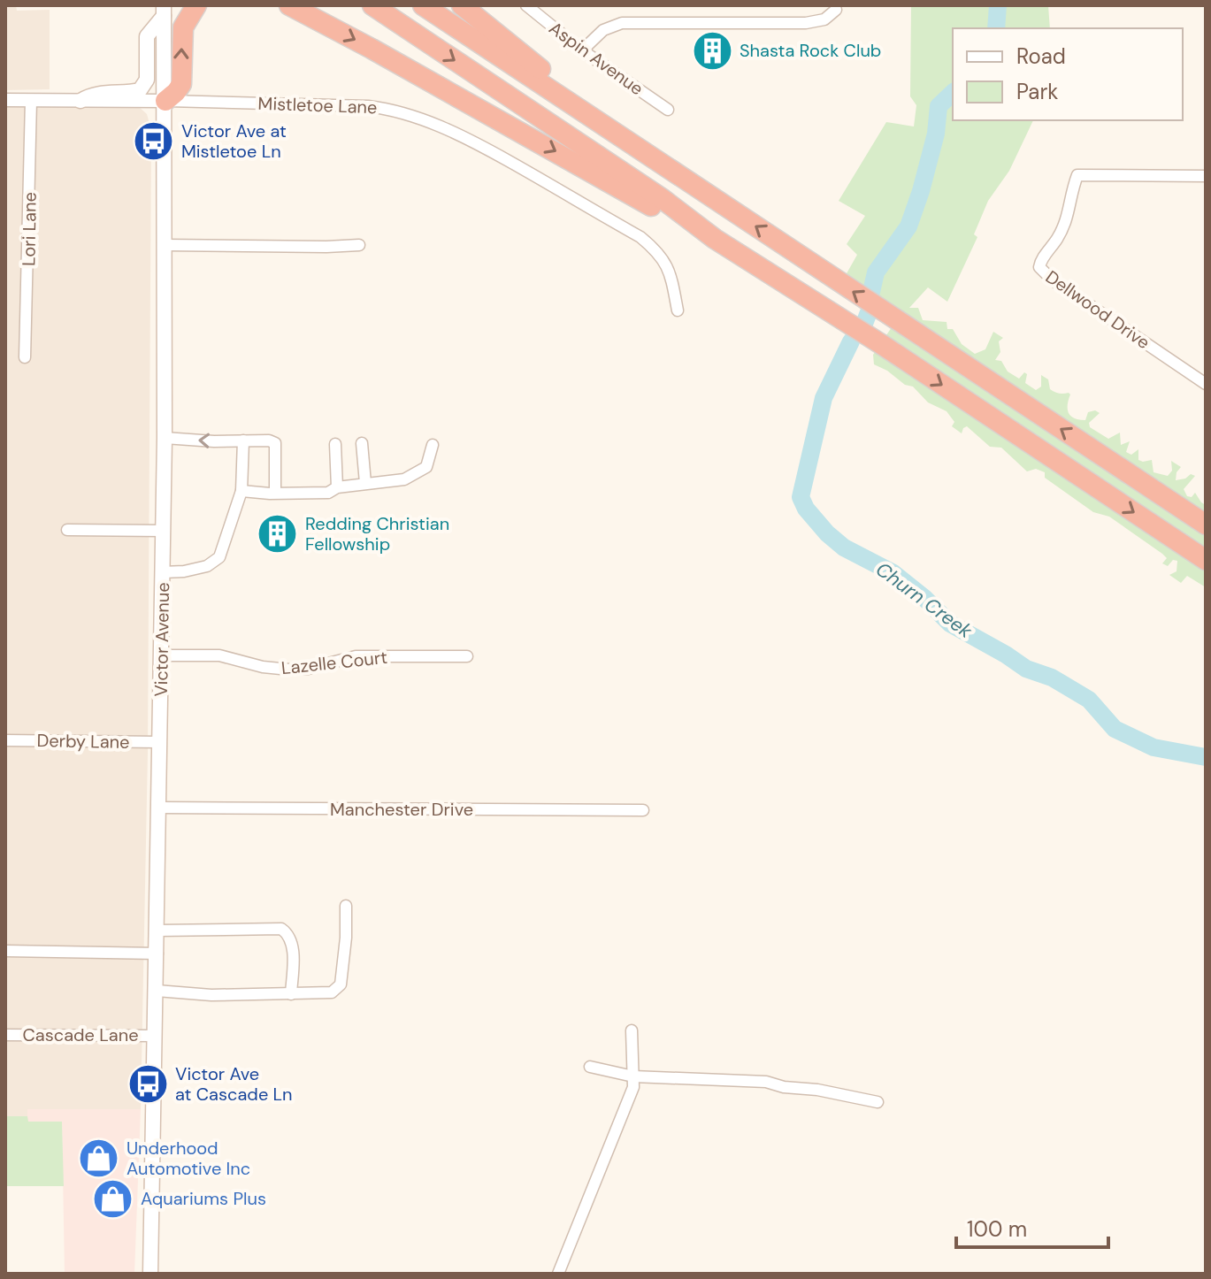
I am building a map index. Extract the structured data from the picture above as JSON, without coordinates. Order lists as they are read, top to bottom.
{
  "streets": {
    "main road": ["Victor Avenue"],
    "street": [
      "Aspin Avenue",
      "Mistletoe Lane",
      "Lori Lane",
      "Dellwood Drive",
      "Lazelle Court",
      "Derby Lane",
      "Manchester Drive",
      "Cascade Lane"
    ]
  },
  "crossings": [
    ["Mistletoe Lane", "Lori Lane"],
    ["Mistletoe Lane", "Victor Avenue"],
    ["Victor Avenue", "Lazelle Court"],
    ["Victor Avenue", "Derby Lane"],
    ["Victor Avenue", "Manchester Drive"],
    ["Victor Avenue", "Cascade Lane"]
  ],
  "water": ["Churn Creek"],
  "places": {
    "building": ["Shasta Rock Club", "Redding Christian Fellowship"],
    "bus stop": ["Victor Ave at Mistletoe Ln", "Victor Ave at Cascade Ln"],
    "shop": ["Underhood Automotive Inc", "Aquariums Plus"]
  },
  "legend": ["Road", "Park"],
  "scale_bar": "100 m"
}
